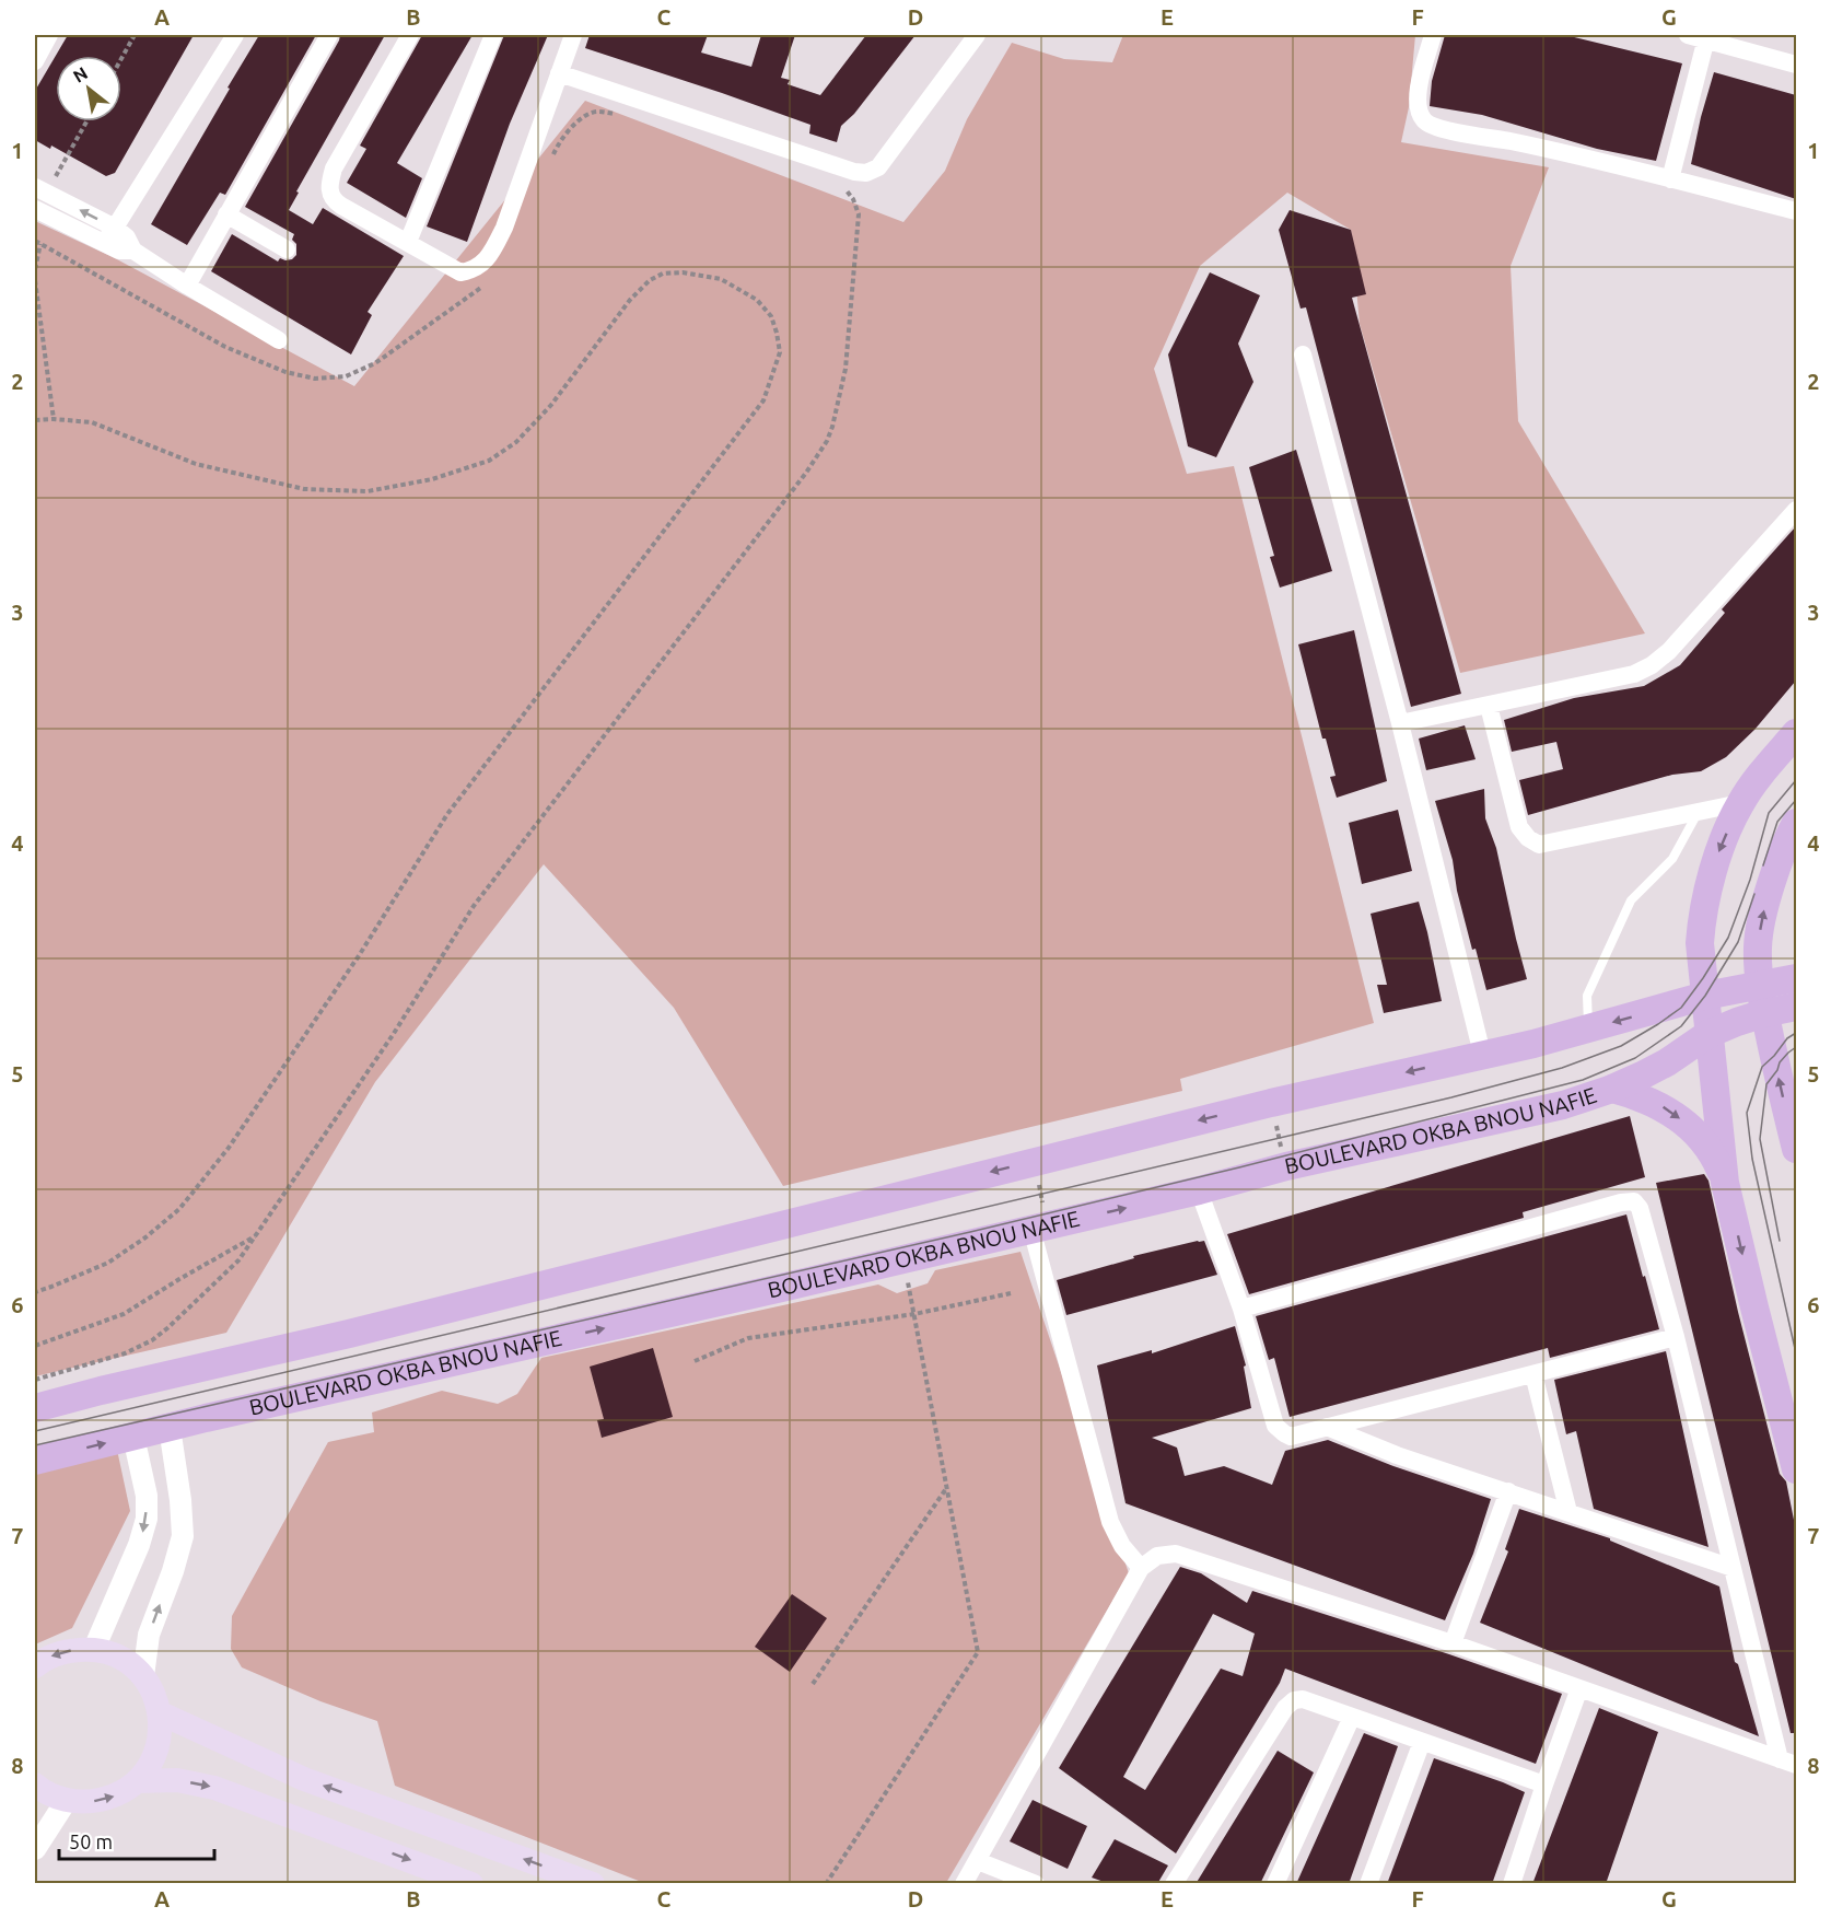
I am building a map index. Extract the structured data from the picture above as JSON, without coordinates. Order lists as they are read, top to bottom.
{
  "streets": {
    "main road": ["BOULEVARD OKBA BNOU NAFIE"]
  },
  "scale_bar": "50 m",
  "north": "top left",
  "grid": {
    "columns": [
      "A",
      "B",
      "C",
      "D",
      "E",
      "F",
      "G"
    ],
    "rows": [
      "1",
      "2",
      "3",
      "4",
      "5",
      "6",
      "7",
      "8"
    ]
  }
}
